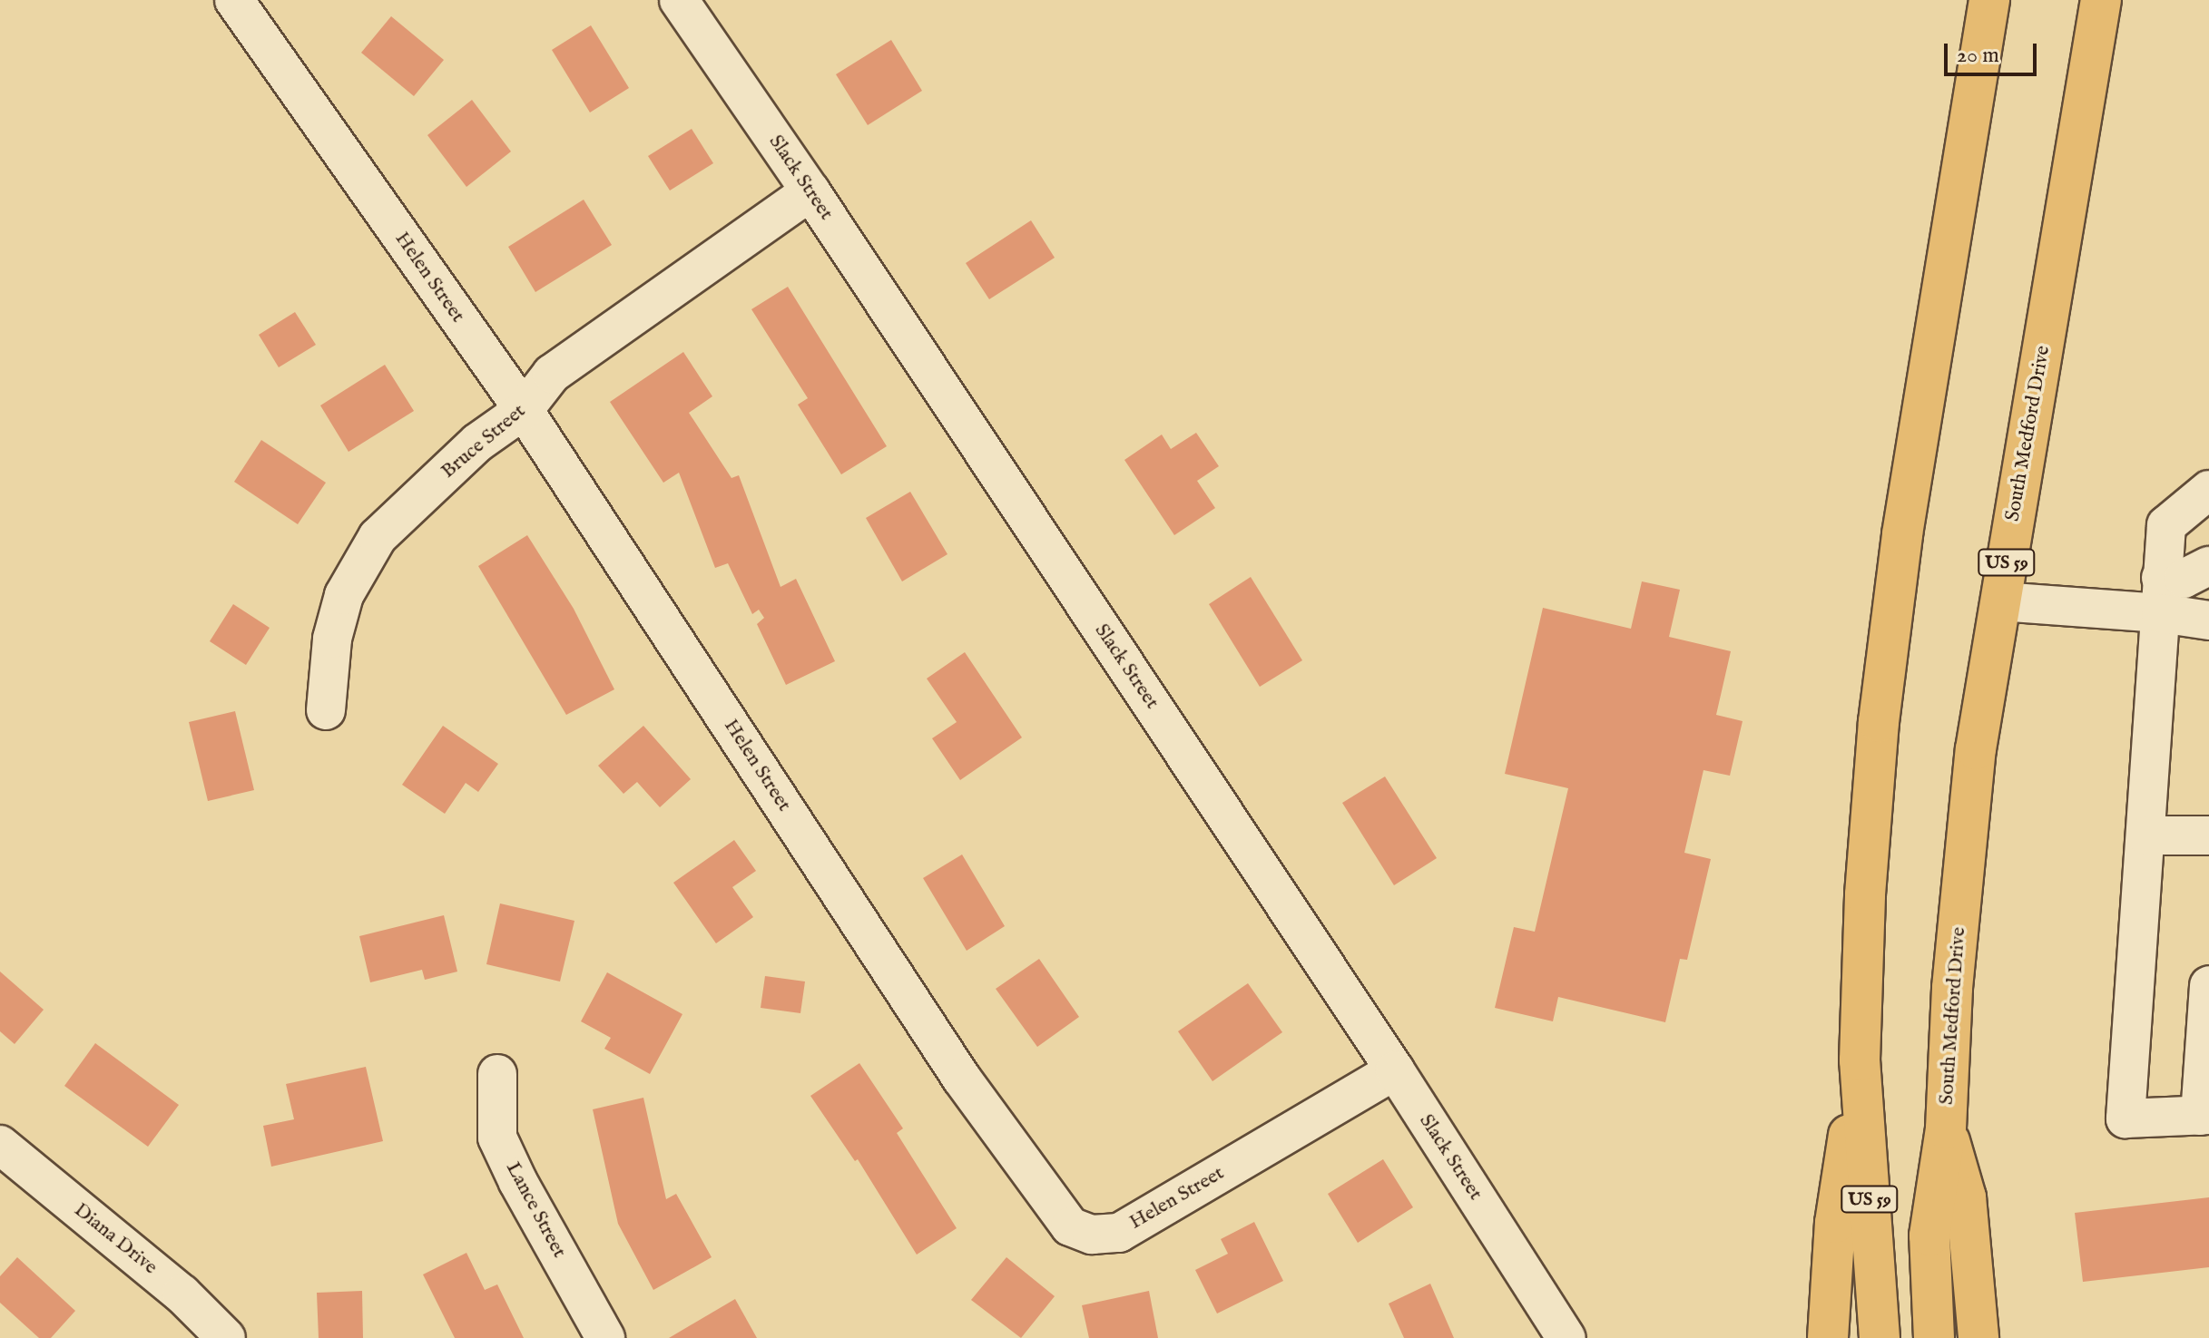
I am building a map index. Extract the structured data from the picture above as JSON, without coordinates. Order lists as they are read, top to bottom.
{
  "streets": {
    "highway": ["South Medford Drive", "US 59"],
    "street": [
      "Slack Street",
      "Helen Street",
      "Bruce Street",
      "Lance Street",
      "Diana Drive"
    ]
  },
  "crossings": [
    ["Slack Street", "Helen Street"],
    ["Slack Street", "Bruce Street"],
    ["Helen Street", "Bruce Street"],
    ["South Medford Drive", "US 59"]
  ],
  "scale_bar": "20 m"
}
